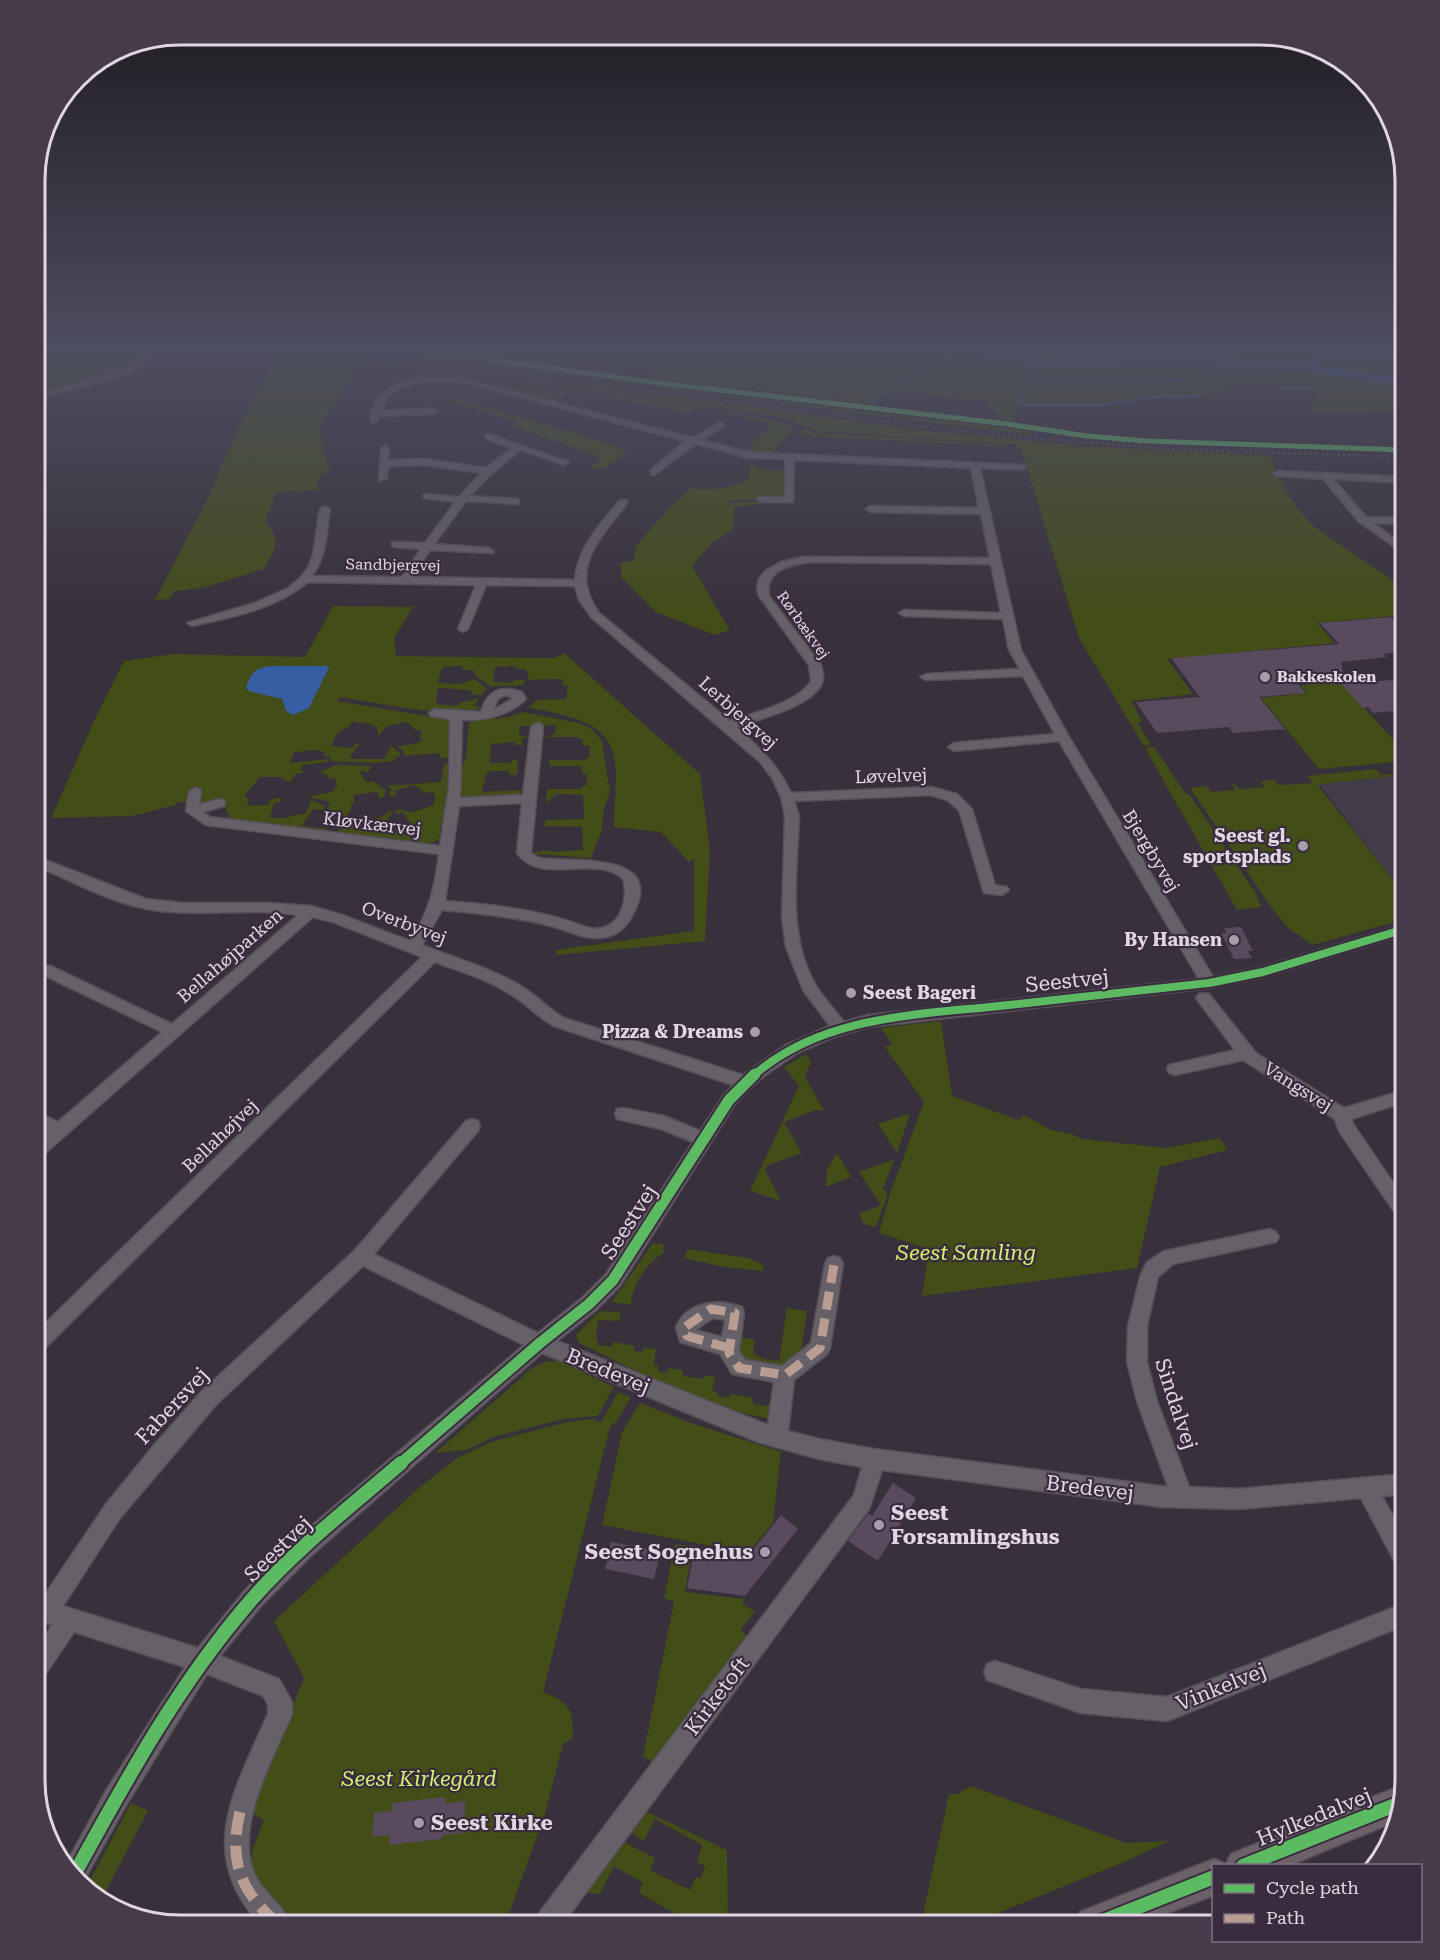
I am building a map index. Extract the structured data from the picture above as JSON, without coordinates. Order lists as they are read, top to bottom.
{
  "streets": {
    "street": [
      "Sandbjergvej",
      "Rørbækvej",
      "Lerbjergvej",
      "Løvelvej",
      "Kløvkærvej",
      "Bjergbyvej",
      "Overbyvej",
      "Bellahøjparken",
      "Seestvej",
      "Vangsvej",
      "Bellahøjvej",
      "Bredevej",
      "Sindalvej",
      "Fabersvej",
      "Vinkelvej",
      "Kirketoft",
      "Hylkedalvej"
    ]
  },
  "crossings": [
    ["Sandbjergvej", "Lerbjergvej"],
    ["Rørbækvej", "Lerbjergvej"],
    ["Rørbækvej", "Bjergbyvej"],
    ["Lerbjergvej", "Løvelvej"],
    ["Lerbjergvej", "Seestvej"],
    ["Bjergbyvej", "Seestvej"],
    ["Bjergbyvej", "Vangsvej"],
    ["Overbyvej", "Bellahøjparken"],
    ["Overbyvej", "Seestvej"],
    ["Overbyvej", "Bellahøjvej"],
    ["Seestvej", "Vangsvej"],
    ["Seestvej", "Bredevej"],
    ["Bredevej", "Sindalvej"],
    ["Bredevej", "Kirketoft"]
  ],
  "parks": ["Seest Samling", "Seest Kirkegård"],
  "places": [
    "Bakkeskolen",
    "Seest gl. sportsplads",
    "By Hansen",
    "Seest Bageri",
    "Pizza & Dreams",
    "Seest Forsamlingshus",
    "Seest Sognehus",
    "Seest Kirke"
  ],
  "legend": ["Cycle path", "Path"]
}
